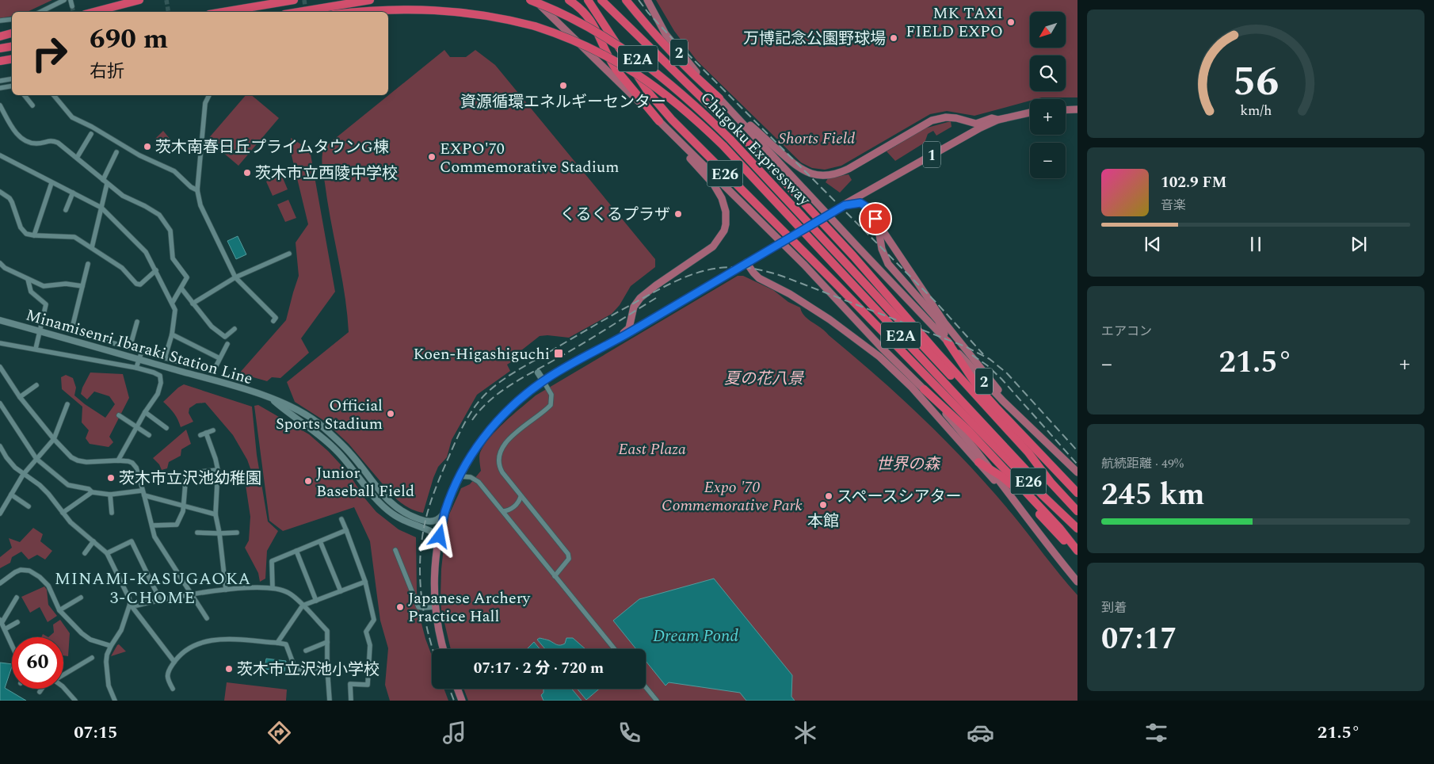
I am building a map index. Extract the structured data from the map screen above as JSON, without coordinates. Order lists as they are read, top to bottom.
{
  "streets": {
    "highway": ["E2A", "Chūgoku Expressway", "E26"],
    "main road": ["2", "1", "Minamisenri Ibaraki Station Line"]
  },
  "crossings": [
    ["E2A", "Chūgoku Expressway"],
    ["1", "Minamisenri Ibaraki Station Line"]
  ],
  "districts": ["MINAMI-KASUGAOKA 3-CHOME"],
  "water": ["Dream Pond"],
  "parks": [
    "Shorts Field",
    "夏の花八景",
    "East Plaza",
    "世界の森",
    "Expo '70 Commemorative Park"
  ],
  "places": {
    "other": [
      "MK TAXI FIELD EXPO",
      "万博記念公園野球場",
      "資源循環エネルギーセンター",
      "茨木南春日丘プライムタウンG棟",
      "EXPO'70 Commemorative Stadium",
      "茨木市立西陵中学校",
      "くるくるプラザ",
      "Official Sports Stadium",
      "茨木市立沢池幼稚園",
      "Junior Baseball Field",
      "スペースシアター",
      "本館",
      "Japanese Archery Practice Hall",
      "茨木市立沢池小学校"
    ],
    "transit": ["Koen-Higashiguchi"]
  },
  "north": "bottom left",
  "page": {
    "map_buttons": ["+", "−"],
    "turn": ["690 m", "右折"],
    "song": ["102.9 FM", "音楽"],
    "tile": [
      "エアコン",
      ["航続距離 · 49%", "245 km"],
      ["到着", "07:17"]
    ],
    "heat": ["−", "21.5°", "+"],
    "limit": "60",
    "trip": "07:17 · 2 分 · 720 m",
    "tabs": ["07:15", "21.5°"],
    "gauge": ["56", "km/h"]
  }
}
